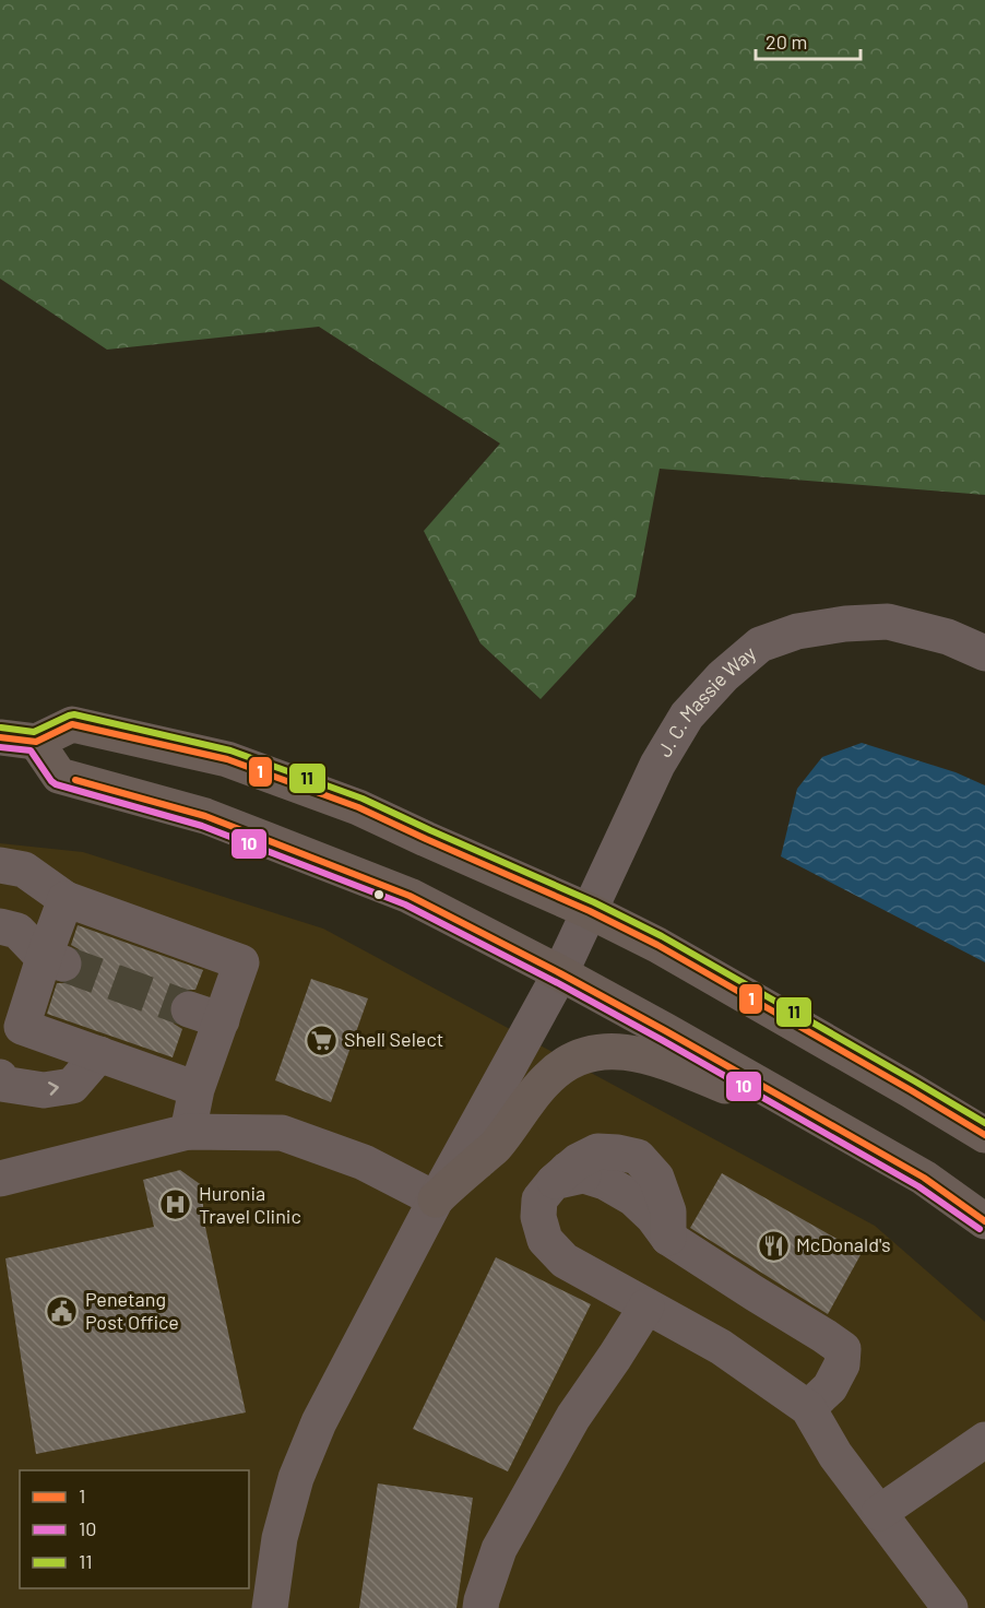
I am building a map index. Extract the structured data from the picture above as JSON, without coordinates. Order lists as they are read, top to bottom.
{
  "streets": {
    "street": ["J. C. Massie Way"]
  },
  "places": {
    "supermarket": ["Shell Select"],
    "hospital": ["Huronia Travel Clinic"],
    "restaurant": ["McDonald's"],
    "public building": ["Penetang Post Office"]
  },
  "lines": ["transit line 11", "transit line 1", "transit line 10"],
  "legend": ["1", "10", "11"],
  "scale_bar": "20 m"
}
